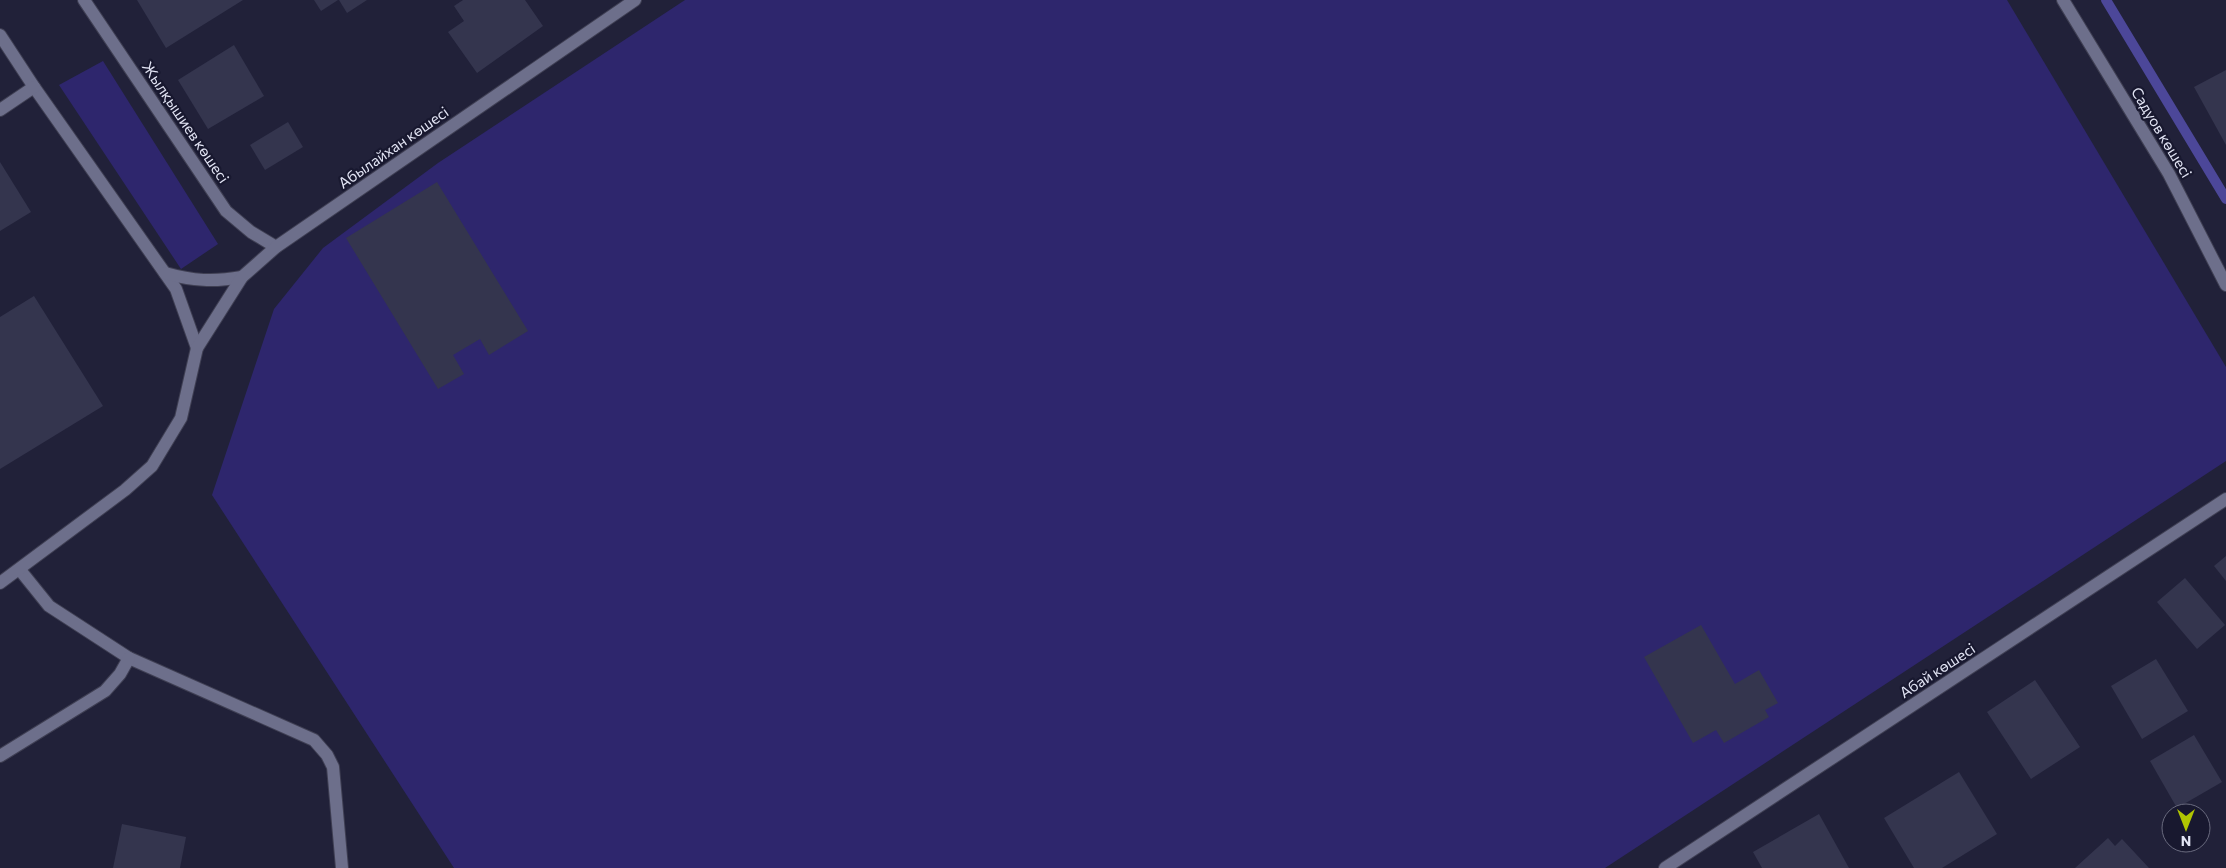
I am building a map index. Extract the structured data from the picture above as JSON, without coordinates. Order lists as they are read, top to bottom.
{
  "streets": {
    "street": [
      "Жылқышиев көшесі",
      "Садуов көшесі",
      "Абылайхан көшесі",
      "Абай көшесі"
    ]
  },
  "crossings": [
    ["Жылқышиев көшесі", "Абылайхан көшесі"]
  ],
  "north": "bottom"
}
